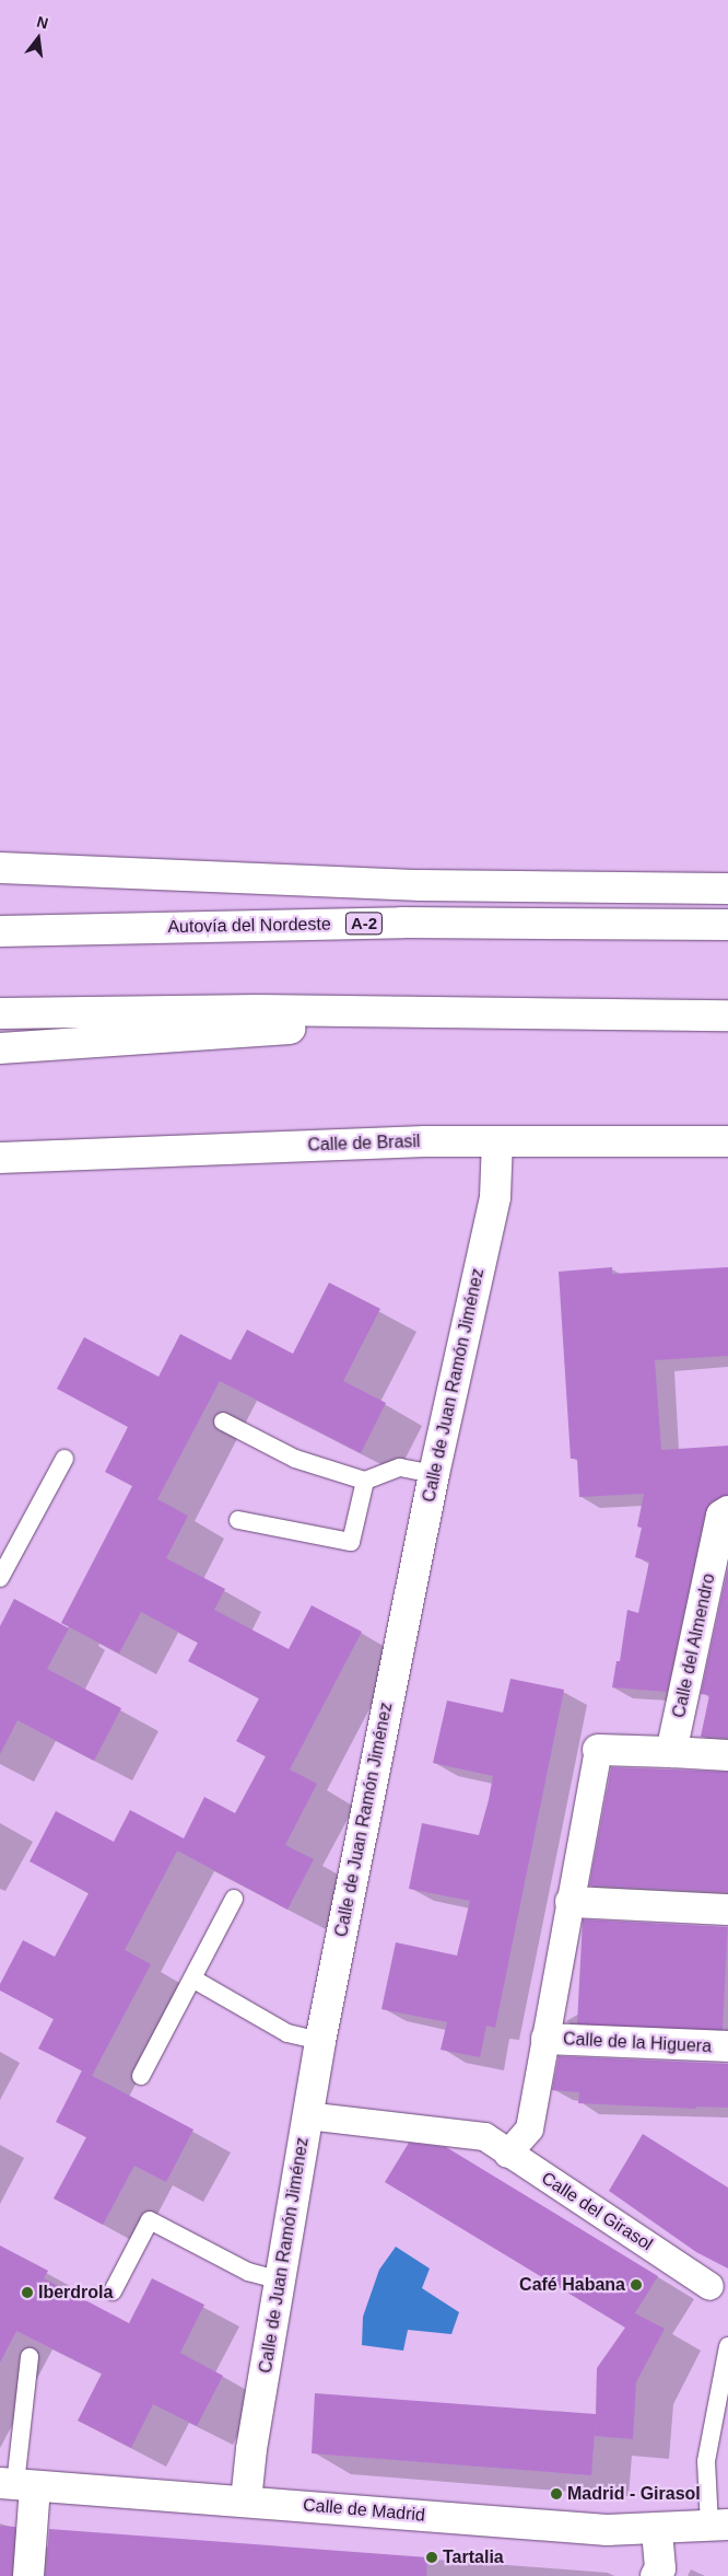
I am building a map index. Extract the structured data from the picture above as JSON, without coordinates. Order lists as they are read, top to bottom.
{
  "streets": {
    "main road": [
      "A-2",
      "Autovía del Nordeste",
      "Calle de Brasil",
      "Calle de Juan Ramón Jiménez",
      "Calle del Almendro",
      "Calle de la Higuera",
      "Calle de Madrid"
    ],
    "street": ["Calle del Girasol"]
  },
  "crossings": [
    ["Calle de Brasil", "Calle de Juan Ramón Jiménez"],
    ["Calle de Juan Ramón Jiménez", "Calle del Girasol"],
    ["Calle de Juan Ramón Jiménez", "Calle de Madrid"]
  ],
  "places": [
    "Café Habana",
    "Iberdrola",
    "Madrid - Girasol",
    "Tartalia"
  ],
  "north": "top"
}
